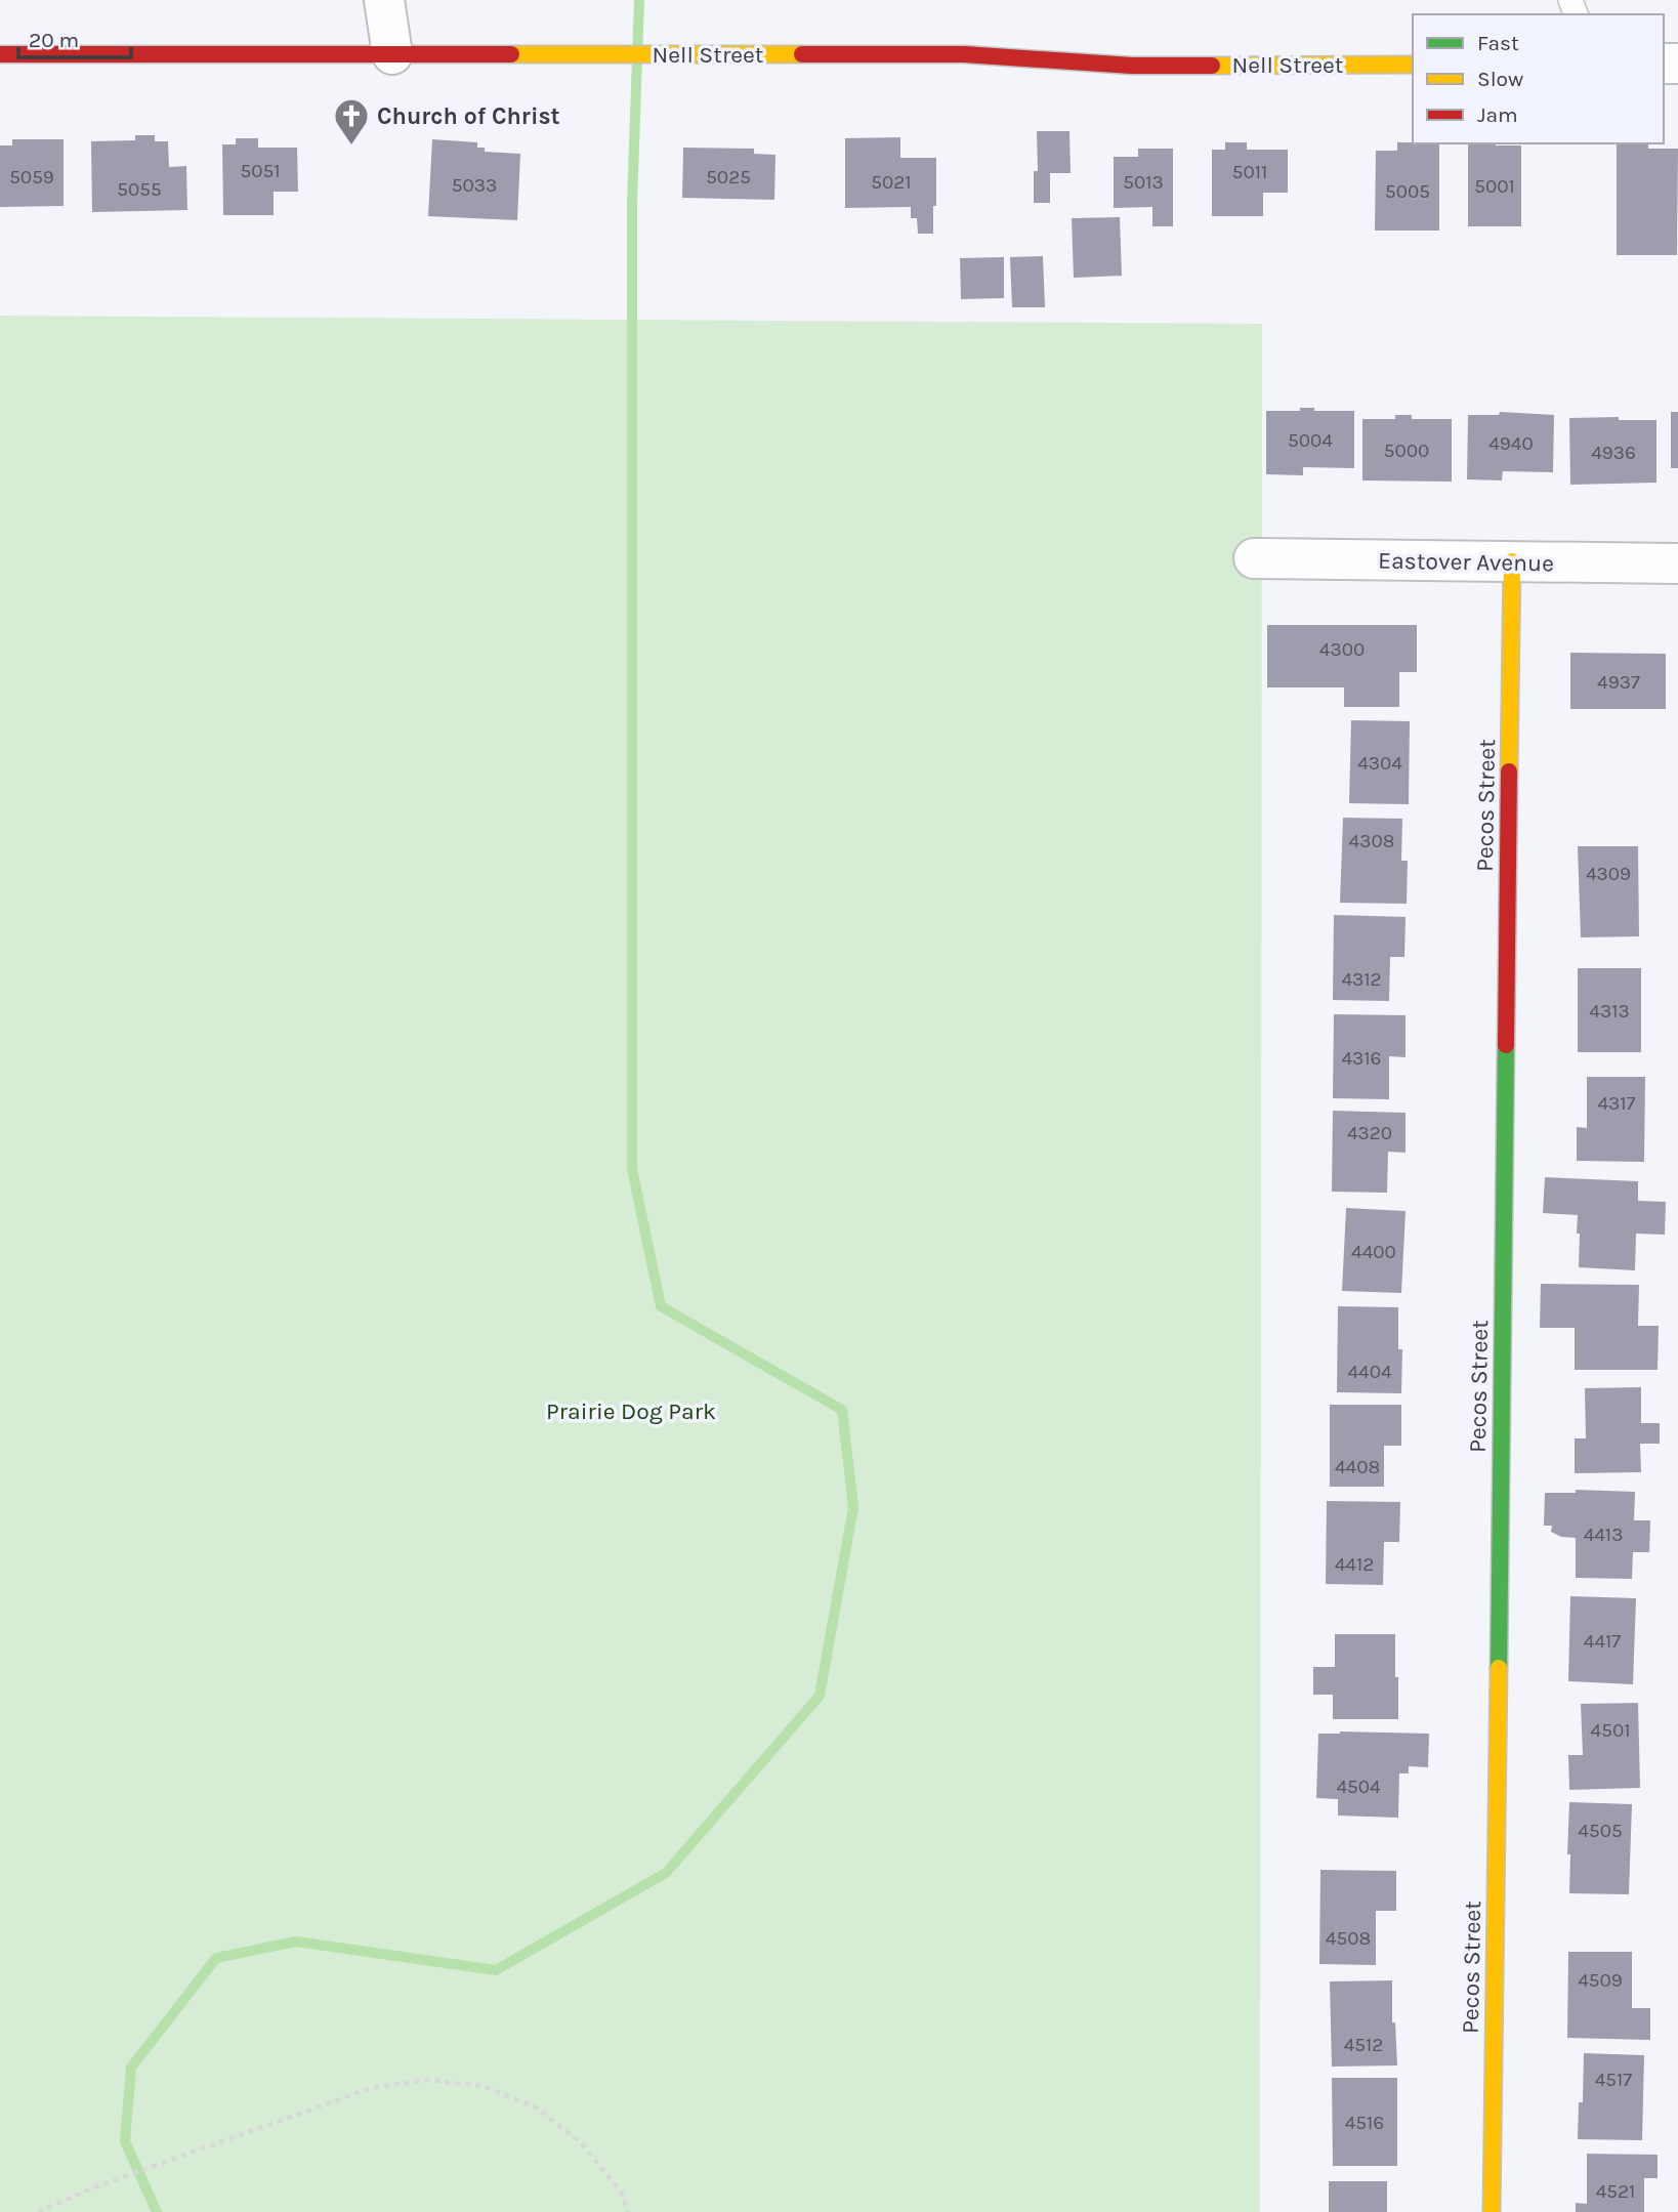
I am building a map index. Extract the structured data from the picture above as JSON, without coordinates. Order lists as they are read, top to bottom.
{
  "streets": {
    "street": ["Nell Street", "Eastover Avenue", "Pecos Street"]
  },
  "crossings": [
    ["Eastover Avenue", "Pecos Street"]
  ],
  "parks": ["Prairie Dog Park"],
  "places": {
    "church": ["Church of Christ"]
  },
  "house_numbers": [
    "5051",
    "5011",
    "5059",
    "5025",
    "5021",
    "5013",
    "5033",
    "5001",
    "5055",
    "5005",
    "5004",
    "4940",
    "5000",
    "4936",
    "4300",
    "4937",
    "4304",
    "4308",
    "4309",
    "4312",
    "4313",
    "4316",
    "4317",
    "4320",
    "4400",
    "4404",
    "4408",
    "4413",
    "4412",
    "4417",
    "4501",
    "4504",
    "4505",
    "4508",
    "4509",
    "4512",
    "4517",
    "4516",
    "4521"
  ],
  "legend": ["Fast", "Slow", "Jam"],
  "scale_bar": "20 m"
}
